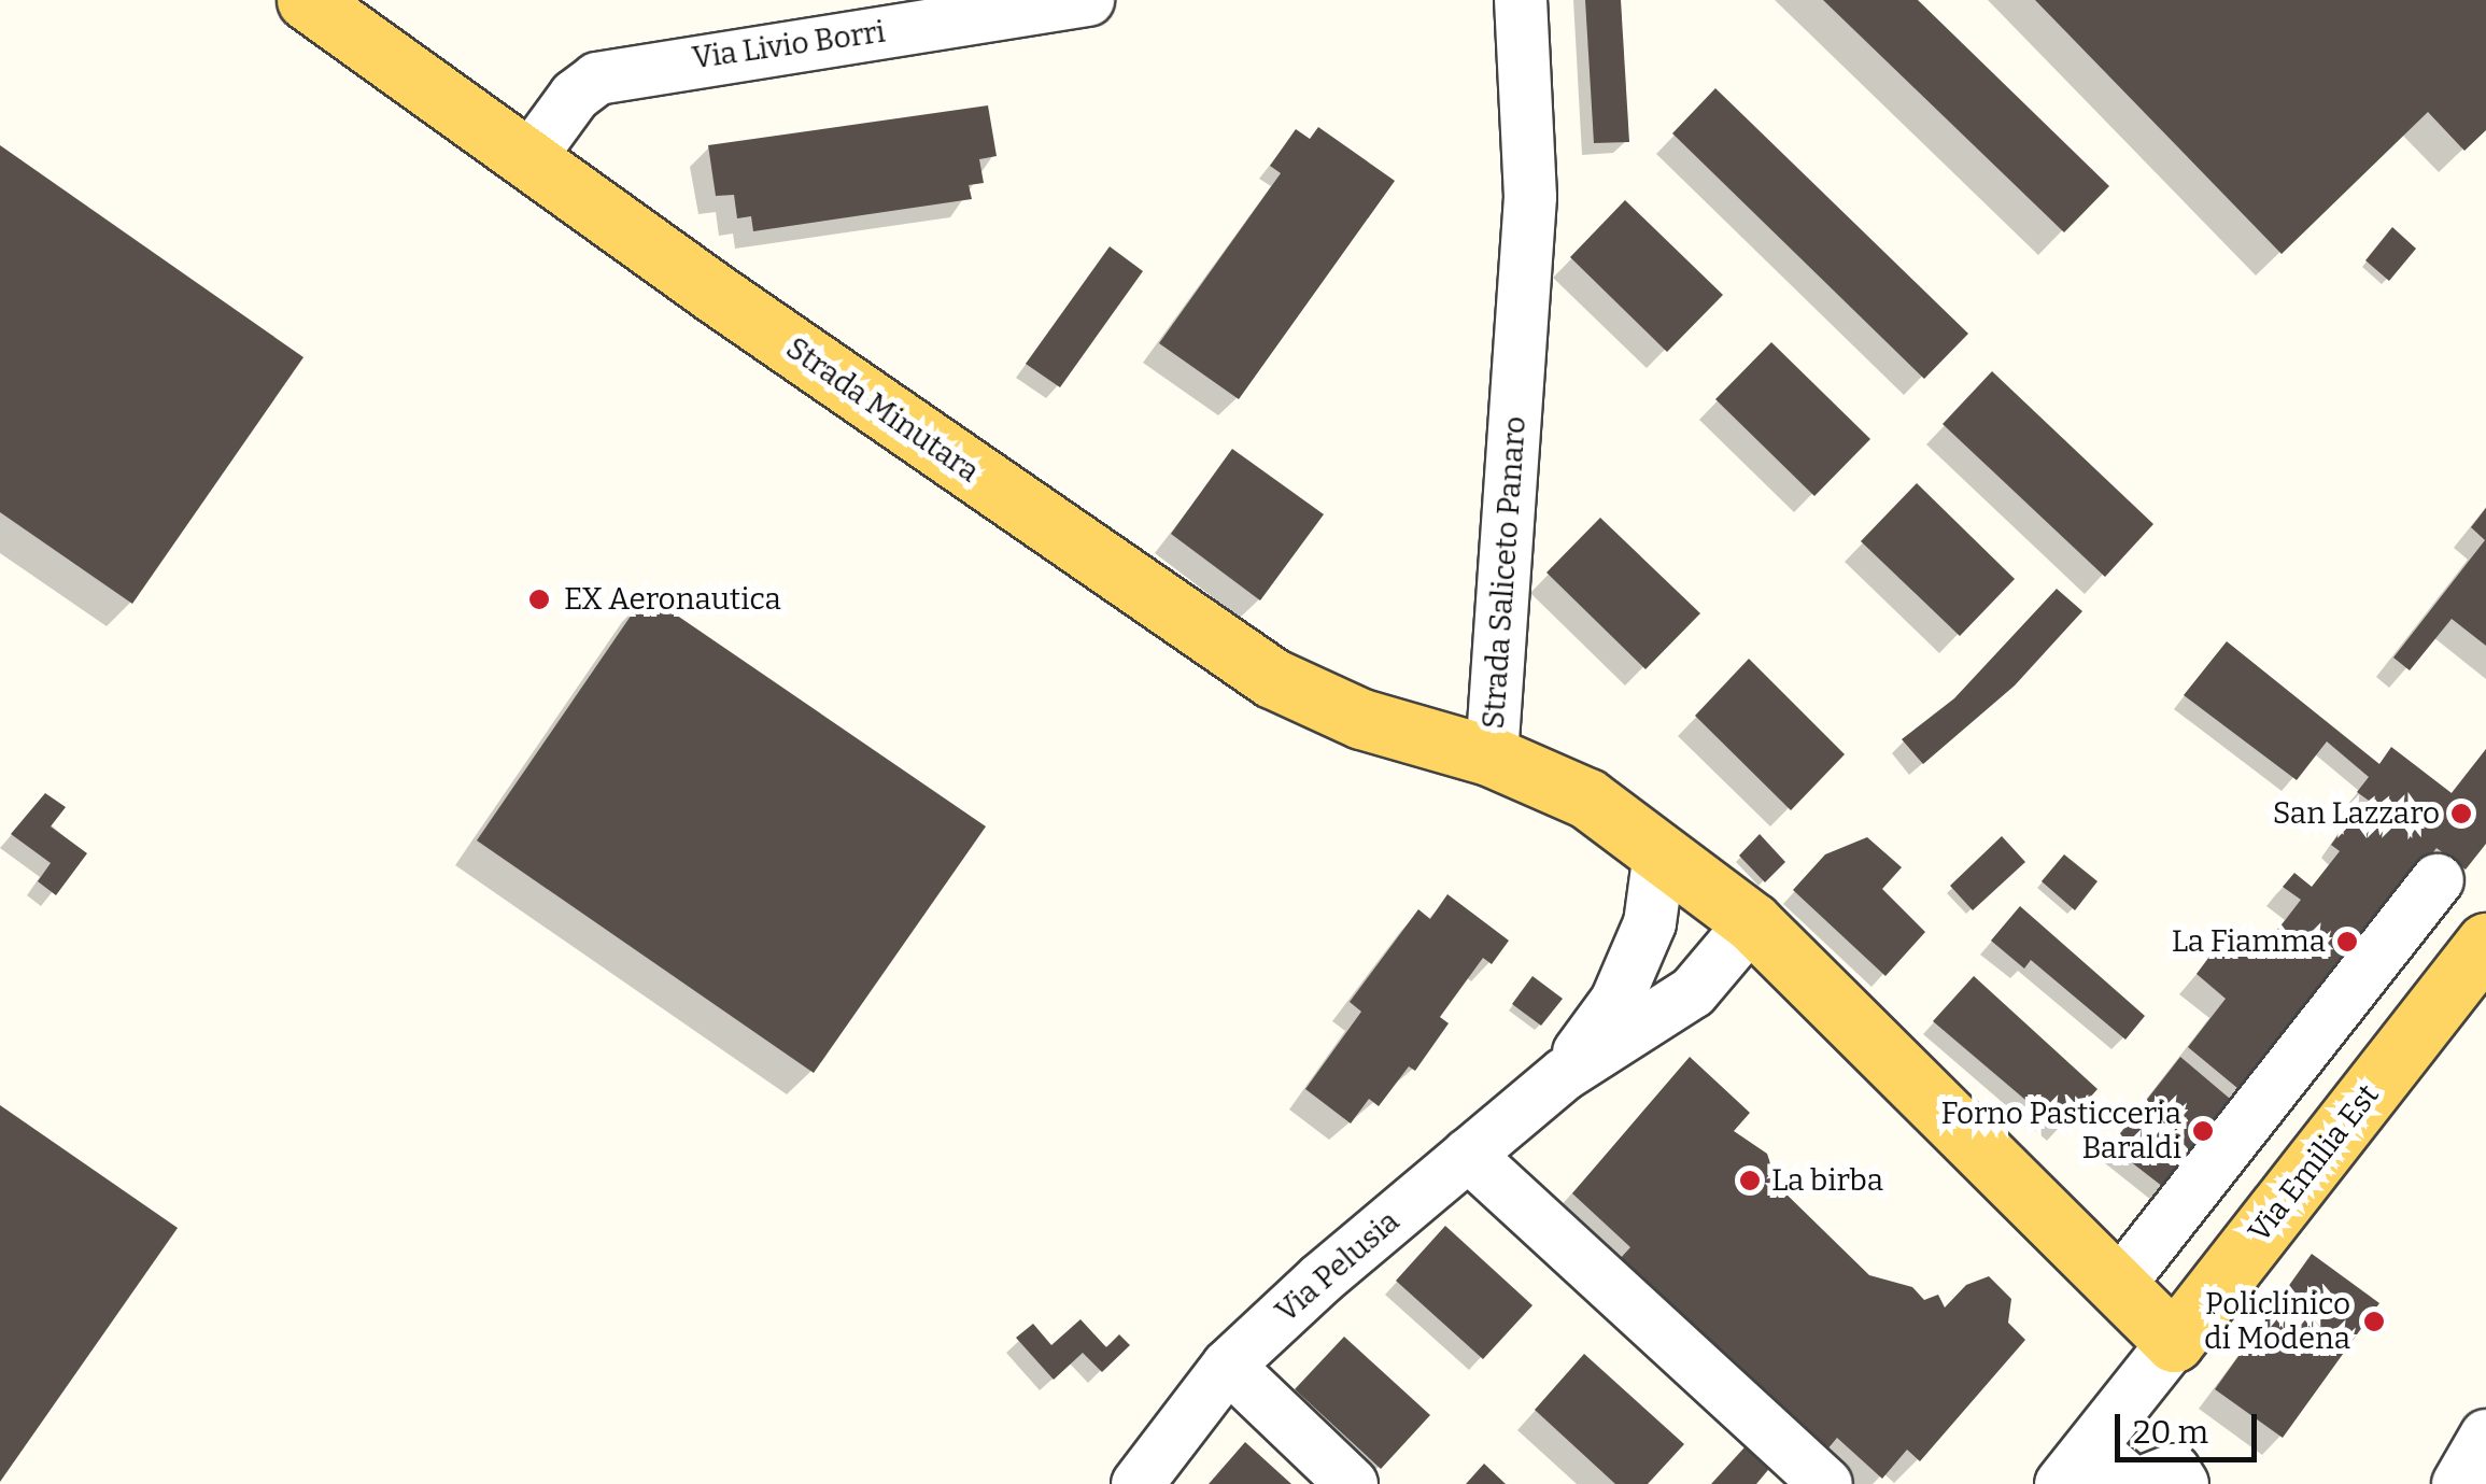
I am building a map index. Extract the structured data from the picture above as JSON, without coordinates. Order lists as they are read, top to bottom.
{
  "streets": {
    "main road": ["Strada Minutara", "Strada Saliceto Panaro", "Via Emilia Est"],
    "street": ["Via Livio Borri", "Via Pelusia"]
  },
  "crossings": [
    ["Via Livio Borri", "Strada Minutara"],
    ["Strada Minutara", "Strada Saliceto Panaro"],
    ["Strada Saliceto Panaro", "Via Emilia Est"],
    ["Strada Saliceto Panaro", "Via Pelusia"]
  ],
  "places": [
    "EX Aeronautica",
    "San Lazzaro",
    "La Fiamma",
    "Forno Pasticceria Baraldi",
    "La birba",
    "Policlinico di Modena"
  ],
  "scale_bar": "20 m"
}
